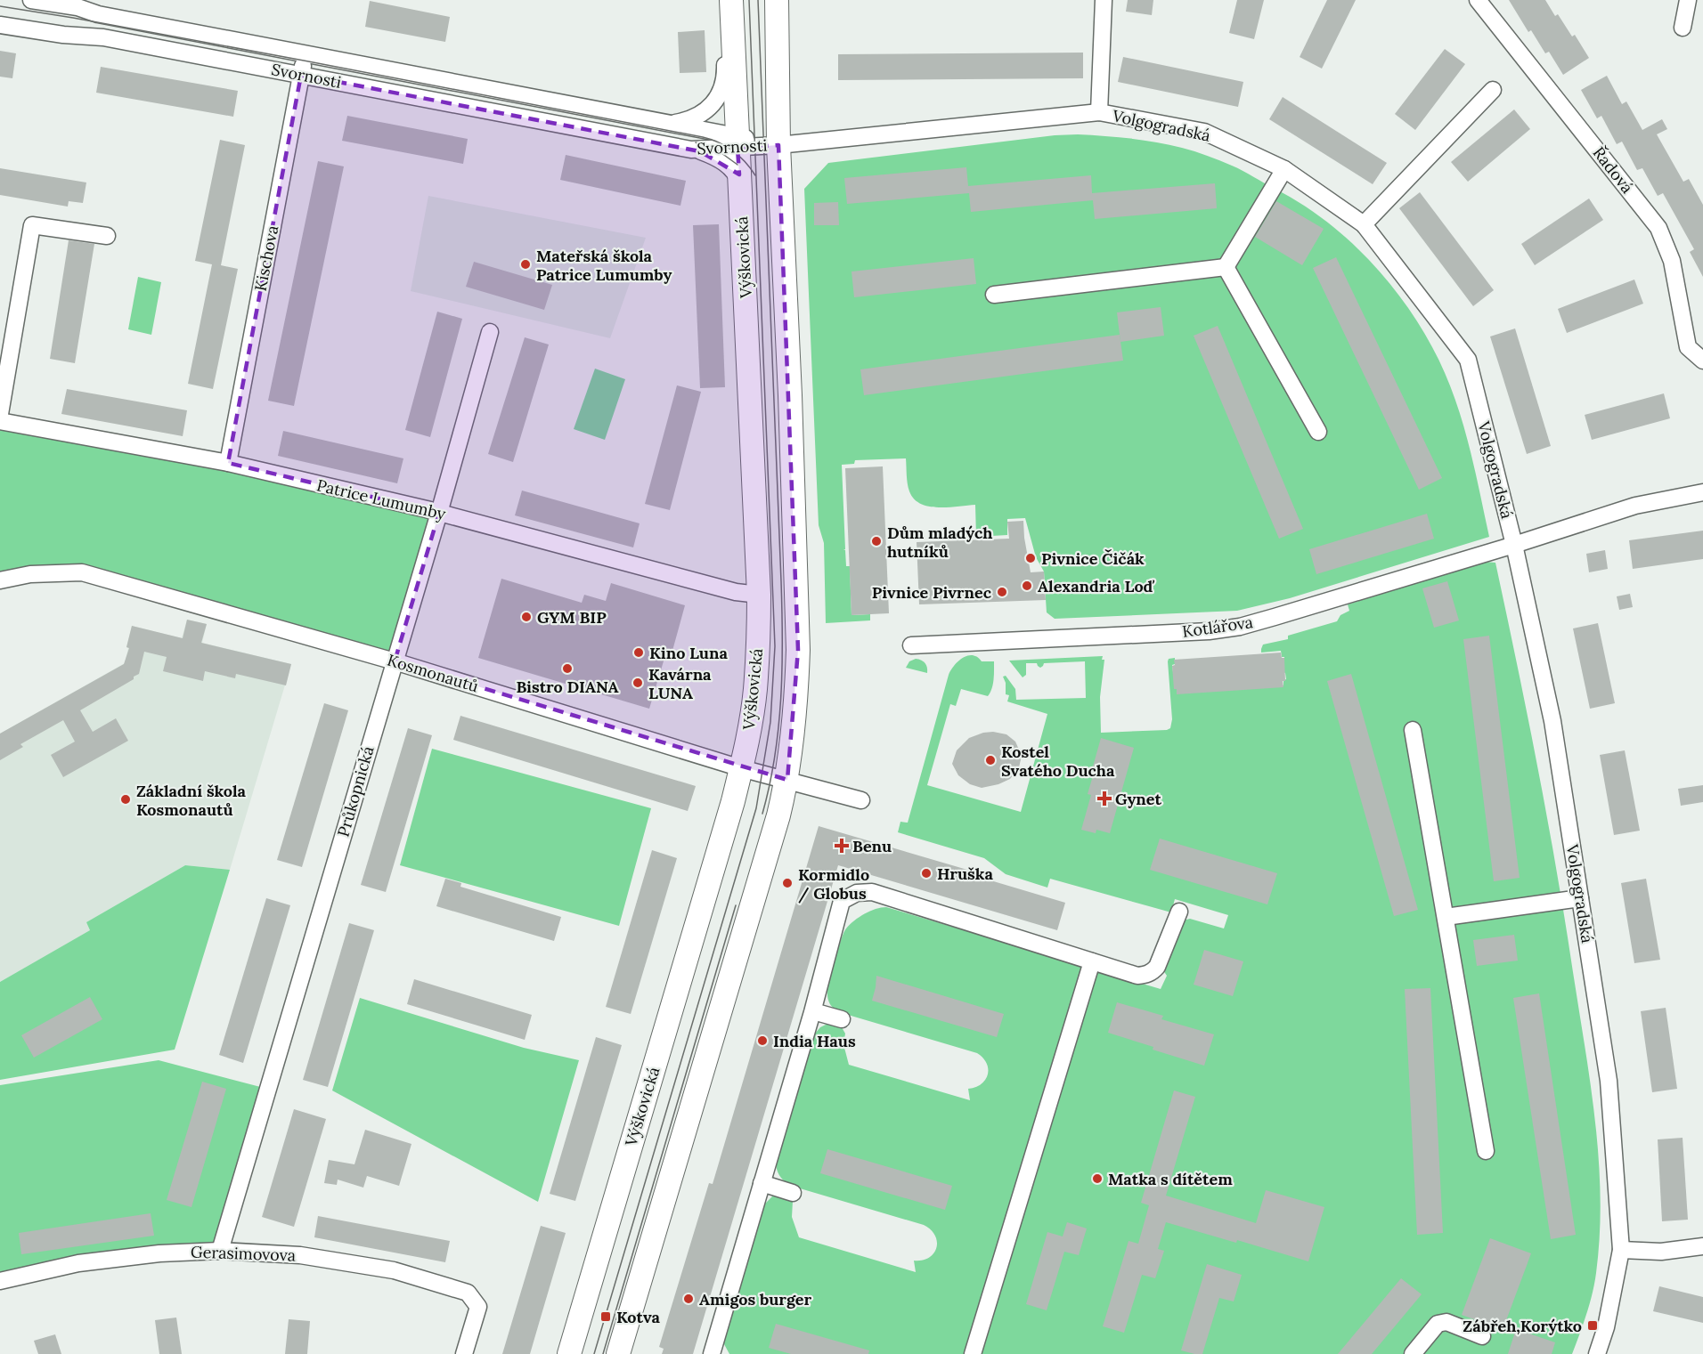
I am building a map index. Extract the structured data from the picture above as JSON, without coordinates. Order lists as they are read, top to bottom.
{
  "streets": {
    "street": [
      "Svornosti",
      "Volgogradská",
      "Řadová",
      "Výškovická",
      "Kischova",
      "Patrice Lumumby",
      "Kotlářova",
      "Kosmonautů",
      "Průkopnická",
      "Gerasimovova"
    ]
  },
  "crossings": [
    ["Svornosti", "Volgogradská"],
    ["Svornosti", "Výškovická"],
    ["Svornosti", "Kischova"],
    ["Volgogradská", "Kotlářova"],
    ["Výškovická", "Patrice Lumumby"],
    ["Výškovická", "Kosmonautů"],
    ["Kischova", "Patrice Lumumby"],
    ["Patrice Lumumby", "Průkopnická"],
    ["Kosmonautů", "Průkopnická"],
    ["Průkopnická", "Gerasimovova"]
  ],
  "places": {
    "other": [
      "Mateřská škola Patrice Lumumby",
      "Dům mladých hutníků",
      "Pivnice Čičák",
      "Alexandria Loď",
      "Pivnice Pivrnec",
      "GYM BIP",
      "Kino Luna",
      "Bistro DIANA",
      "Kavárna LUNA",
      "Kostel Svatého Ducha",
      "Základní škola Kosmonautů",
      "Hruška",
      "Kormidlo / Globus",
      "India Haus",
      "Matka s dítětem",
      "Amigos burger"
    ],
    "health": ["Gynet", "Benu"],
    "transit": ["Kotva", "Zábřeh,Korýtko"]
  }
}
